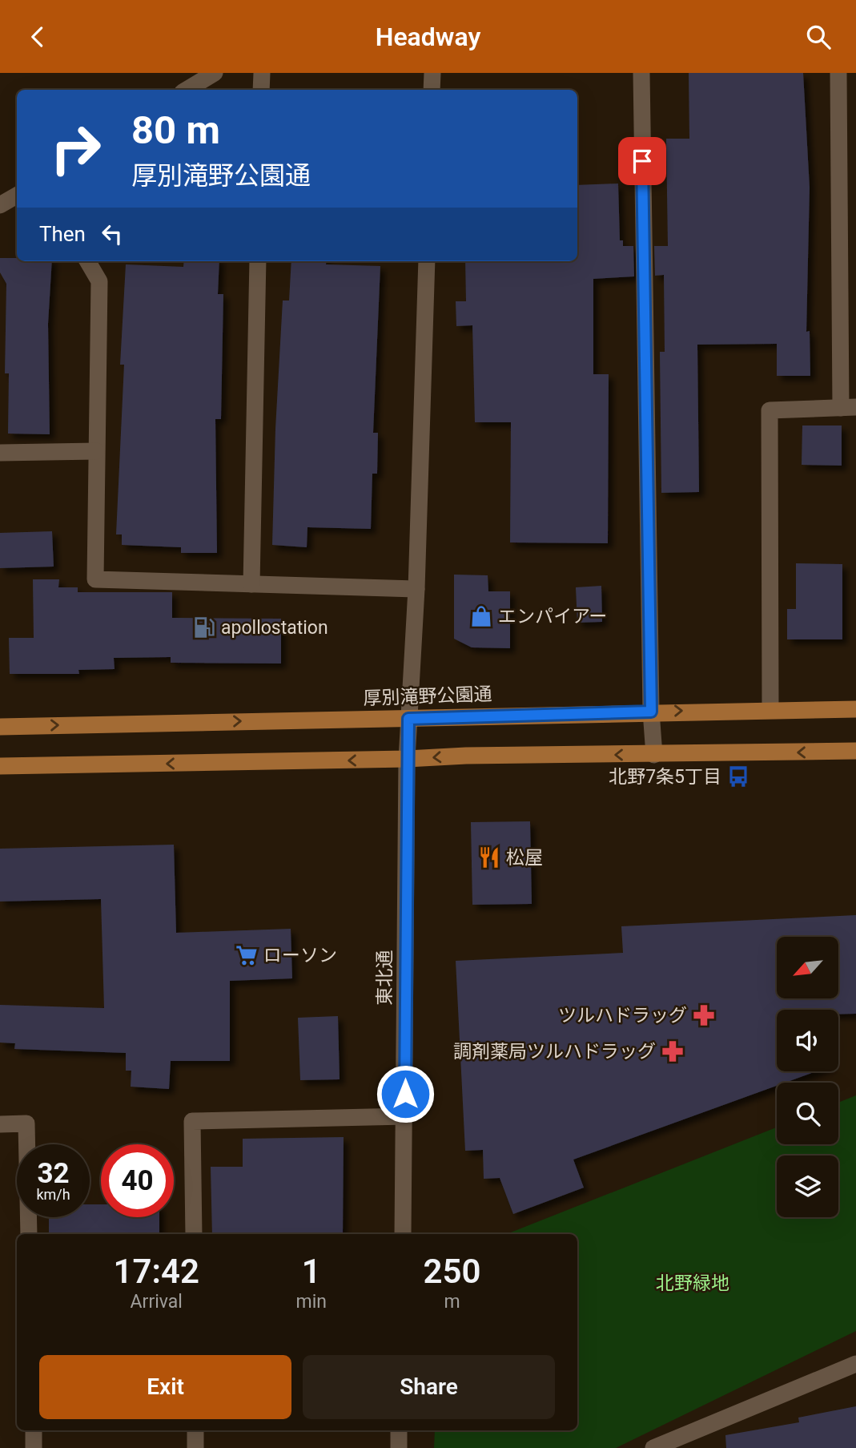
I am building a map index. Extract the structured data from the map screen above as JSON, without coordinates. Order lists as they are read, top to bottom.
{
  "streets": {
    "main road": ["厚別滝野公園通"],
    "street": ["東北通"]
  },
  "crossings": [
    ["厚別滝野公園通", "東北通"]
  ],
  "parks": ["北野緑地"],
  "places": {
    "shop": ["エンパイアー"],
    "fuel station": ["apollostation"],
    "bus stop": ["北野7条5丁目"],
    "restaurant": ["松屋"],
    "supermarket": ["ローソン"],
    "pharmacy": ["ツルハドラッグ", "調剤薬局ツルハドラッグ"]
  },
  "north": "bottom left",
  "page": {
    "header": "Headway",
    "turn": ["80 m", "厚別滝野公園通"],
    "then": "Then",
    "speed": "32 km/h",
    "limit": "40",
    "eta": [
      "17:42",
      "Arrival",
      "1",
      "min",
      "250",
      "m"
    ],
    "buttons": ["Exit", "Share"]
  }
}
